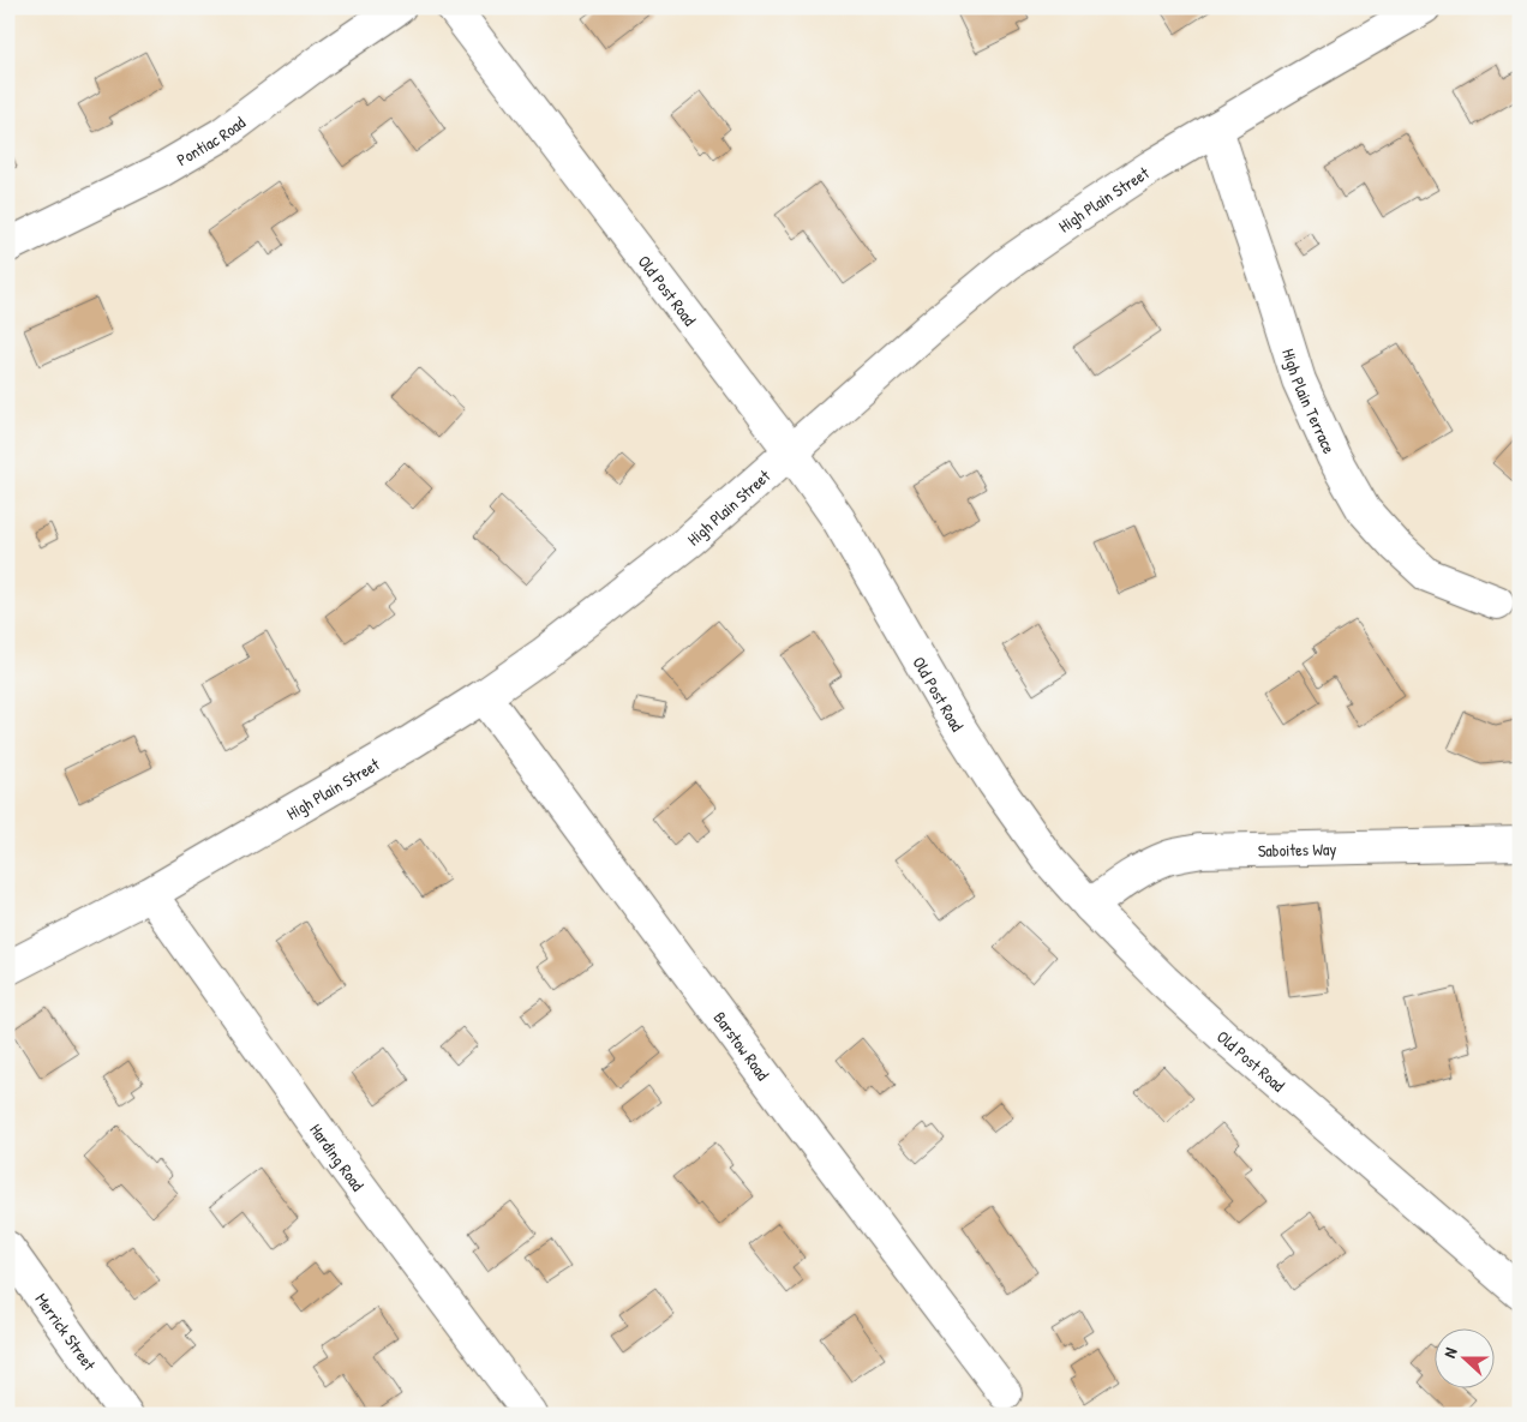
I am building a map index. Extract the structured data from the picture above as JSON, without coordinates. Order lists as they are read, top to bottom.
{
  "streets": {
    "street": [
      "Pontiac Road",
      "High Plain Street",
      "Old Post Road",
      "High Plain Terrace",
      "Saboites Way",
      "Barstow Road",
      "Harding Road",
      "Merrick Street"
    ]
  },
  "crossings": [
    ["High Plain Street", "Old Post Road"],
    ["High Plain Street", "High Plain Terrace"],
    ["High Plain Street", "Barstow Road"],
    ["High Plain Street", "Harding Road"],
    ["Old Post Road", "Saboites Way"]
  ],
  "north": "left"
}
